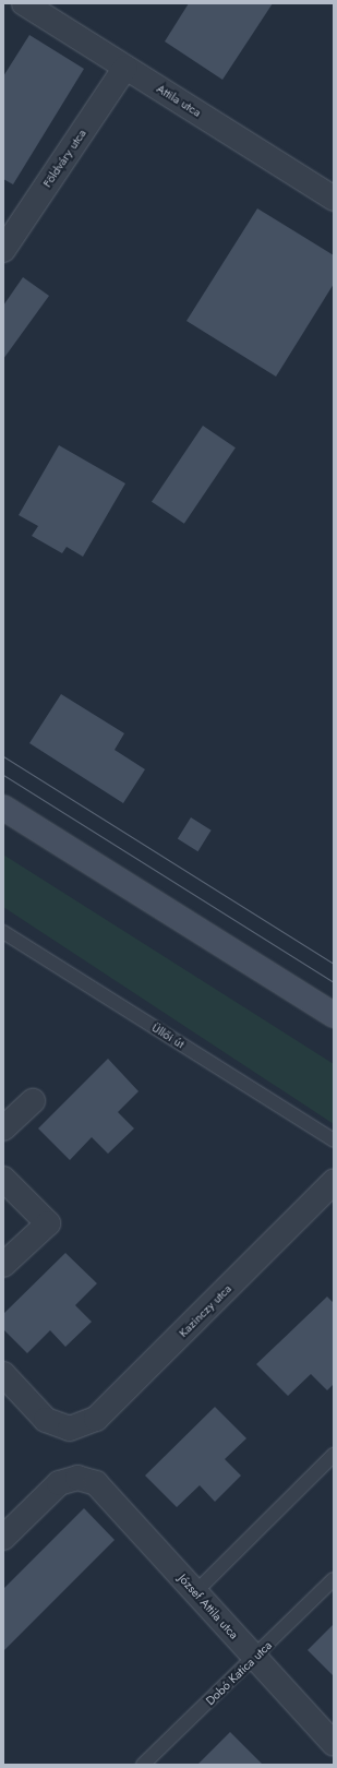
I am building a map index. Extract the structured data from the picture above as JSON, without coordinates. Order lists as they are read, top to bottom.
{
  "streets": {
    "street": [
      "Attila utca",
      "Földváry utca",
      "Kazinczy utca",
      "József Attila utca"
    ],
    "lane": ["Üllői út", "Dobó Katica utca"]
  },
  "crossings": [
    ["Attila utca", "Földváry utca"],
    ["József Attila utca", "Dobó Katica utca"]
  ]
}
